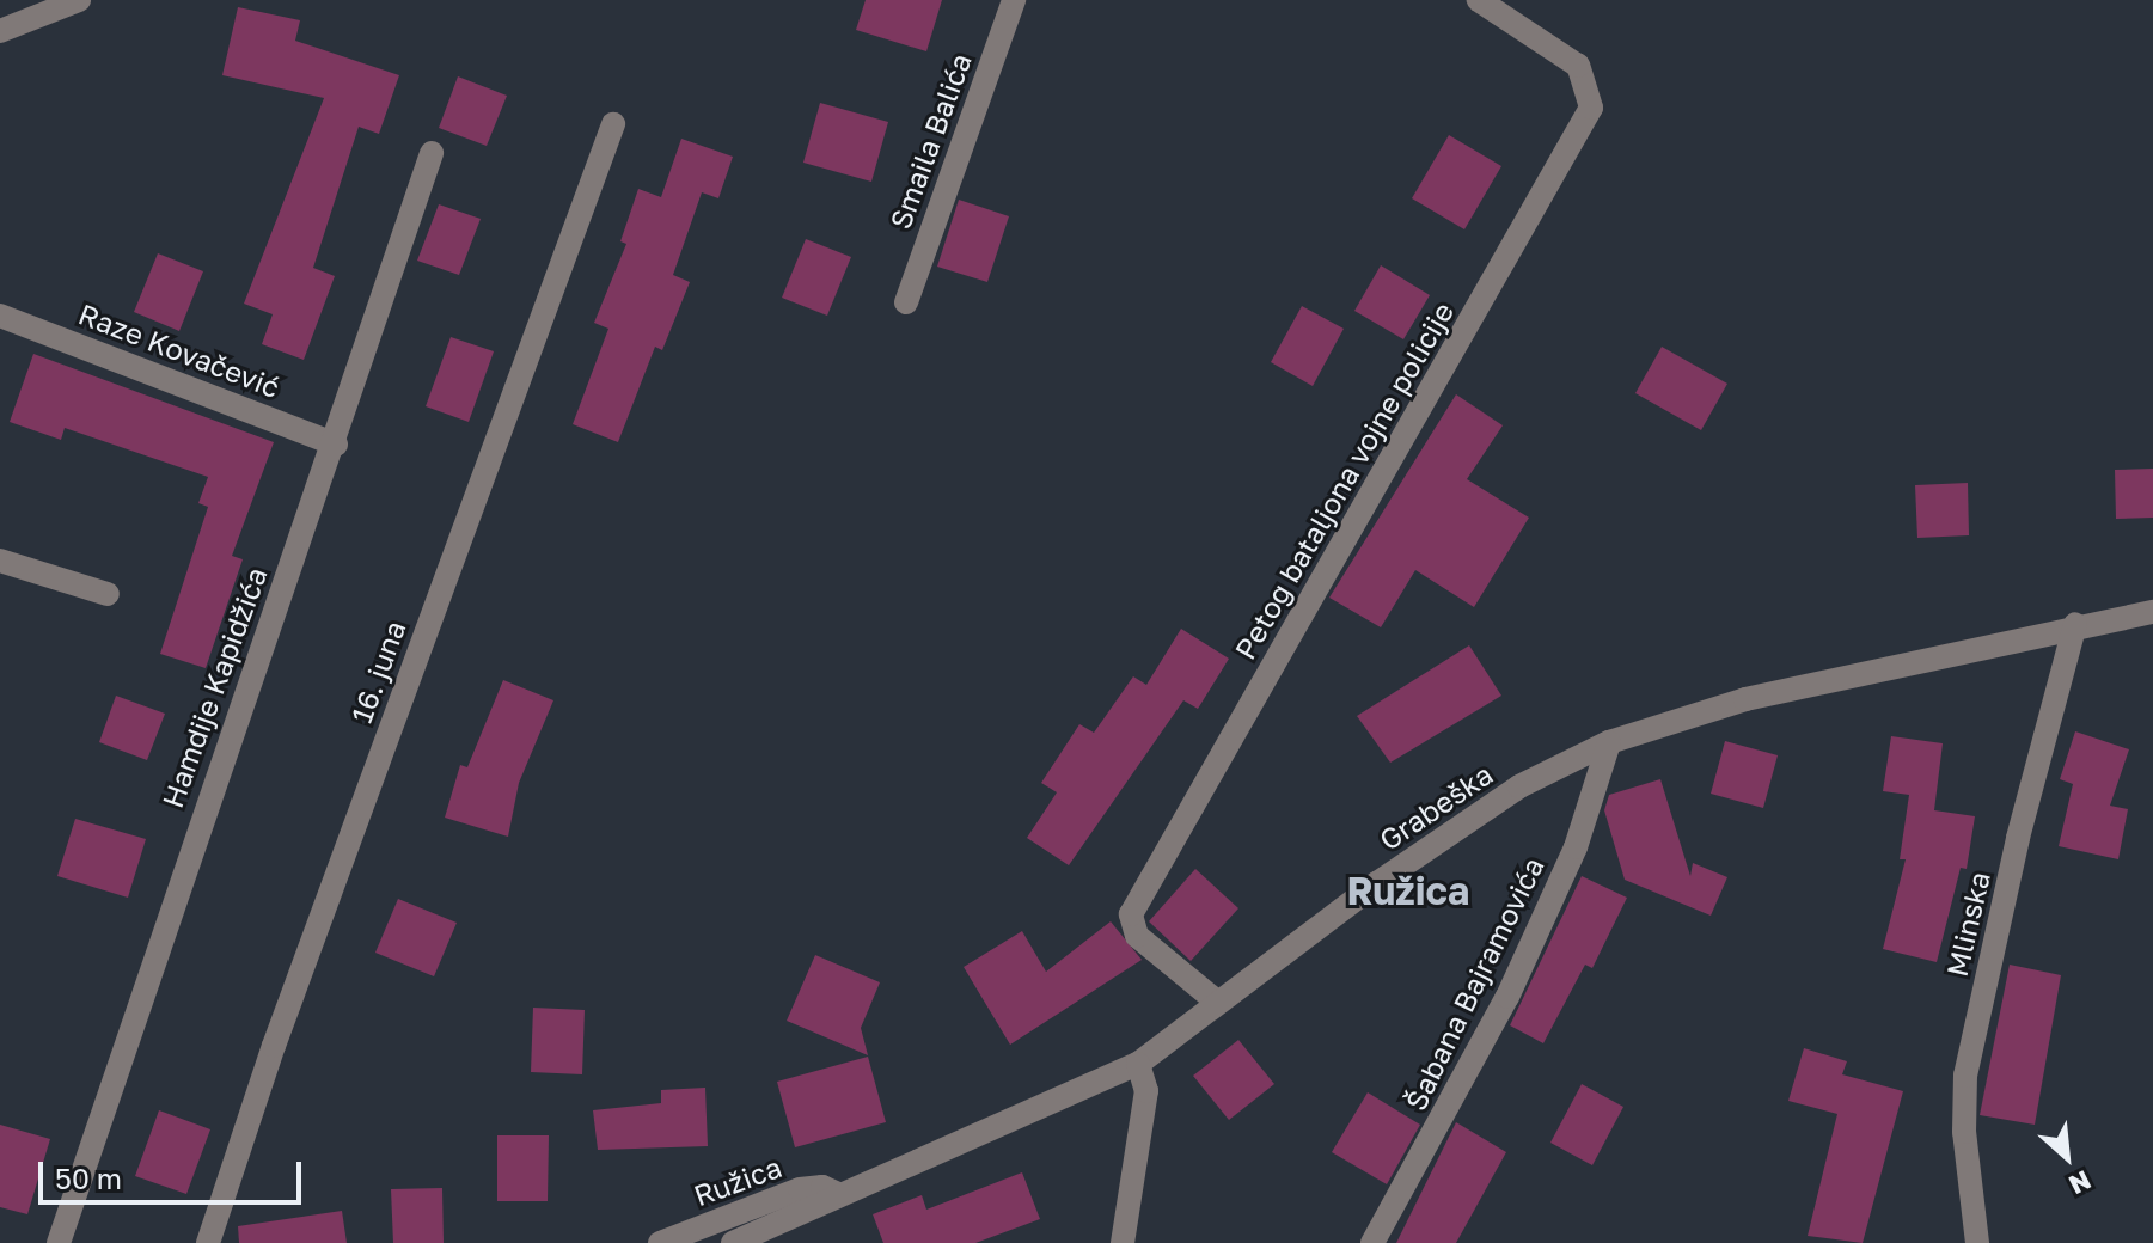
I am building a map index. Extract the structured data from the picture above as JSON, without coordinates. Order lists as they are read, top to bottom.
{
  "streets": {
    "street": [
      "Smaila Balića",
      "Raze Kovačević",
      "Petog bataljona vojne policije",
      "16. juna",
      "Hamdije Kapidžića",
      "Grabeška",
      "Mlinska",
      "Šabana Bajramovića",
      "Ružica"
    ]
  },
  "crossings": [
    ["Raze Kovačević", "Hamdije Kapidžića"],
    ["Petog bataljona vojne policije", "Grabeška"],
    ["Grabeška", "Mlinska"],
    ["Grabeška", "Šabana Bajramovića"],
    ["Grabeška", "Ružica"]
  ],
  "districts": ["Ružica"],
  "scale_bar": "50 m",
  "north": "bottom right"
}
